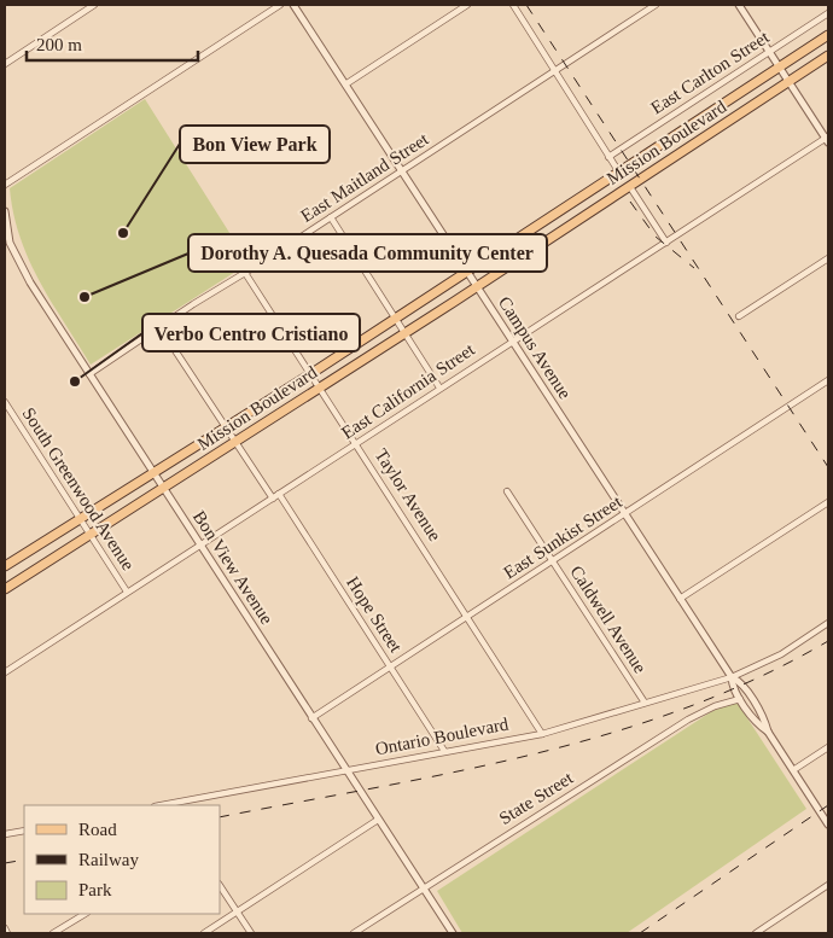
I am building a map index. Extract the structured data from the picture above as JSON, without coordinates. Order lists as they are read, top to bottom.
{
  "streets": {
    "main road": ["Mission Boulevard"],
    "street": [
      "East Carlton Street",
      "East Maitland Street",
      "Campus Avenue",
      "East California Street",
      "South Greenwood Avenue",
      "Taylor Avenue",
      "East Sunkist Street",
      "Bon View Avenue",
      "Hope Street",
      "Caldwell Avenue",
      "Ontario Boulevard",
      "State Street"
    ]
  },
  "crossings": [
    ["Mission Boulevard", "Campus Avenue"],
    ["Mission Boulevard", "South Greenwood Avenue"],
    ["Mission Boulevard", "Taylor Avenue"],
    ["Mission Boulevard", "Bon View Avenue"],
    ["East Maitland Street", "Campus Avenue"],
    ["East Maitland Street", "Taylor Avenue"],
    ["East Maitland Street", "Bon View Avenue"],
    ["Campus Avenue", "East California Street"],
    ["Campus Avenue", "East Sunkist Street"],
    ["Campus Avenue", "Ontario Boulevard"],
    ["Campus Avenue", "State Street"],
    ["East California Street", "South Greenwood Avenue"],
    ["East California Street", "Taylor Avenue"],
    ["East California Street", "Bon View Avenue"],
    ["East California Street", "Hope Street"],
    ["Taylor Avenue", "East Sunkist Street"],
    ["Taylor Avenue", "Ontario Boulevard"],
    ["East Sunkist Street", "Bon View Avenue"],
    ["East Sunkist Street", "Hope Street"],
    ["East Sunkist Street", "Caldwell Avenue"],
    ["Bon View Avenue", "Ontario Boulevard"],
    ["Bon View Avenue", "State Street"],
    ["Hope Street", "Ontario Boulevard"],
    ["Caldwell Avenue", "Ontario Boulevard"]
  ],
  "places": ["Bon View Park", "Dorothy A. Quesada Community Center", "Verbo Centro Cristiano"],
  "legend": ["Road", "Railway", "Park"],
  "scale_bar": "200 m"
}
